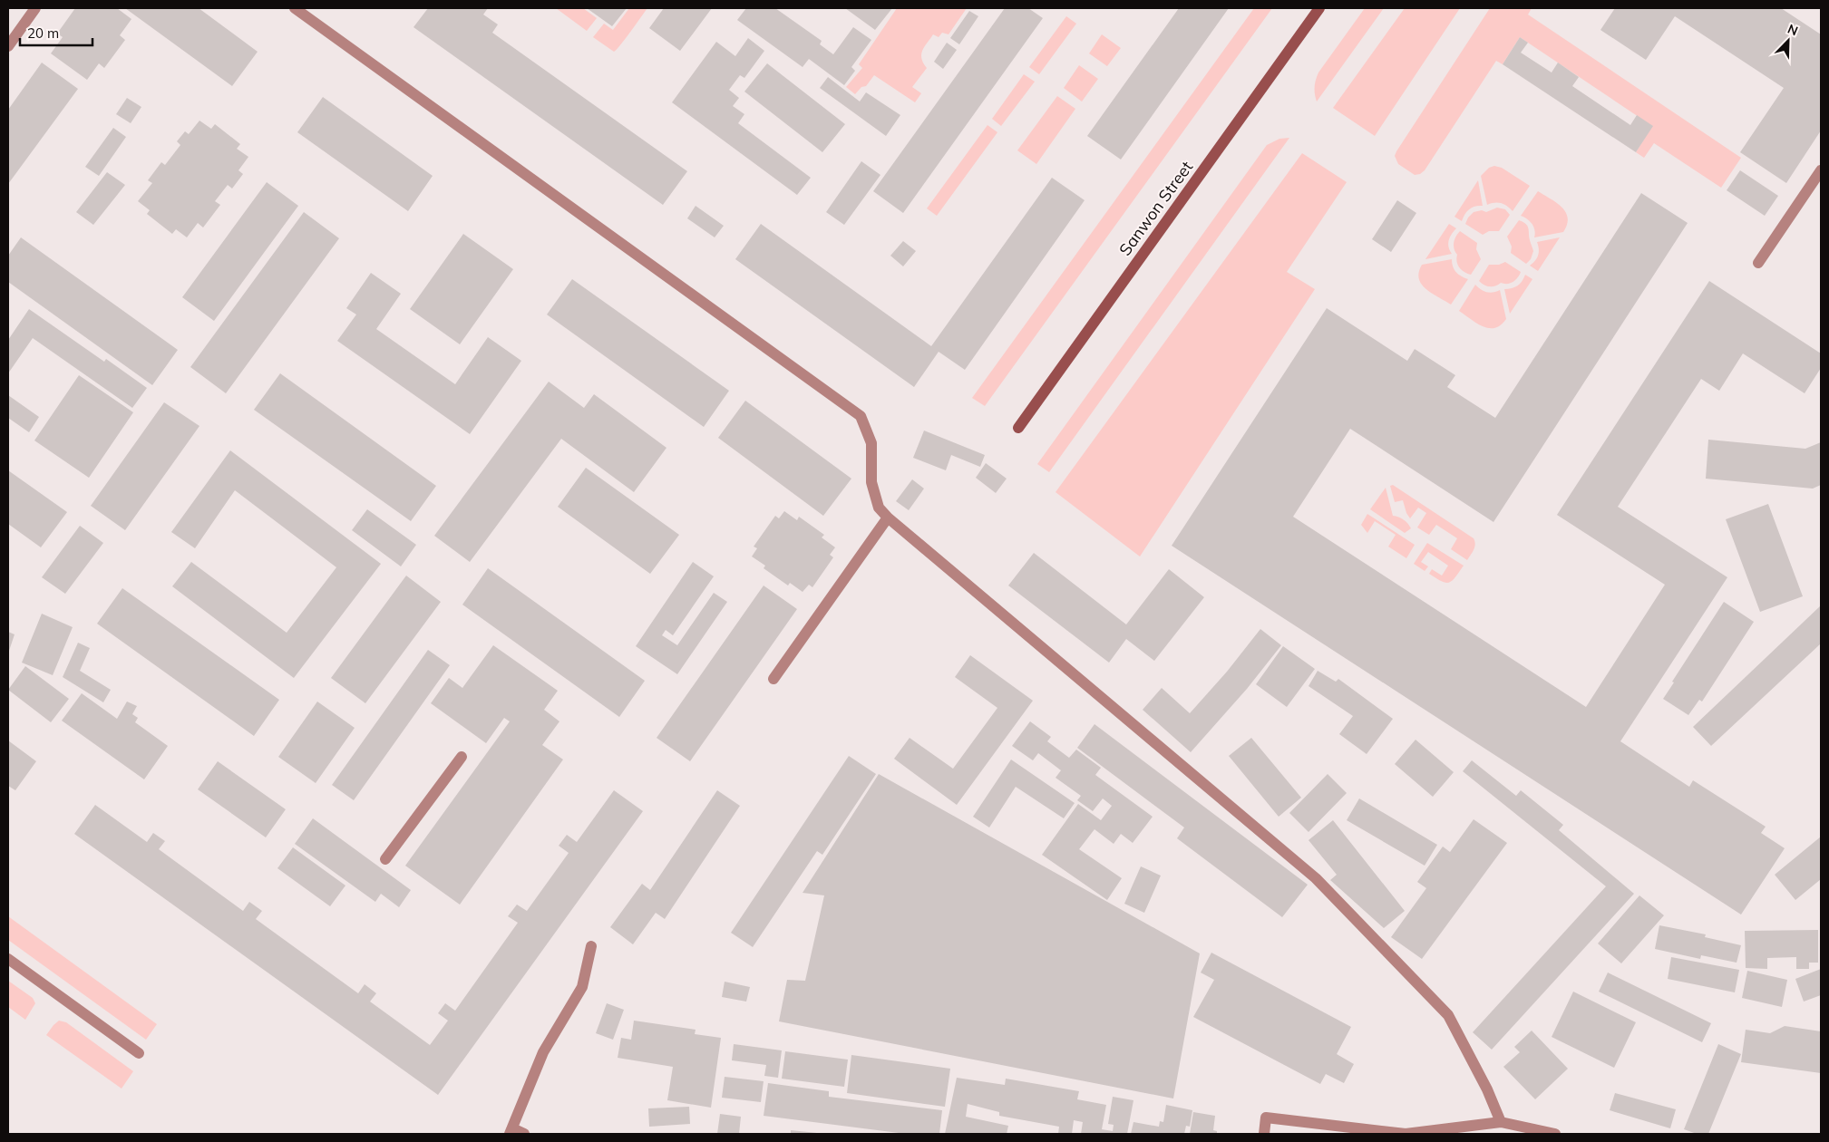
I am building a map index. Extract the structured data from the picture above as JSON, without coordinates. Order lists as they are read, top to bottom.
{
  "streets": {
    "main road": ["Sanwon Street"]
  },
  "scale_bar": "20 m",
  "north": "top right"
}
